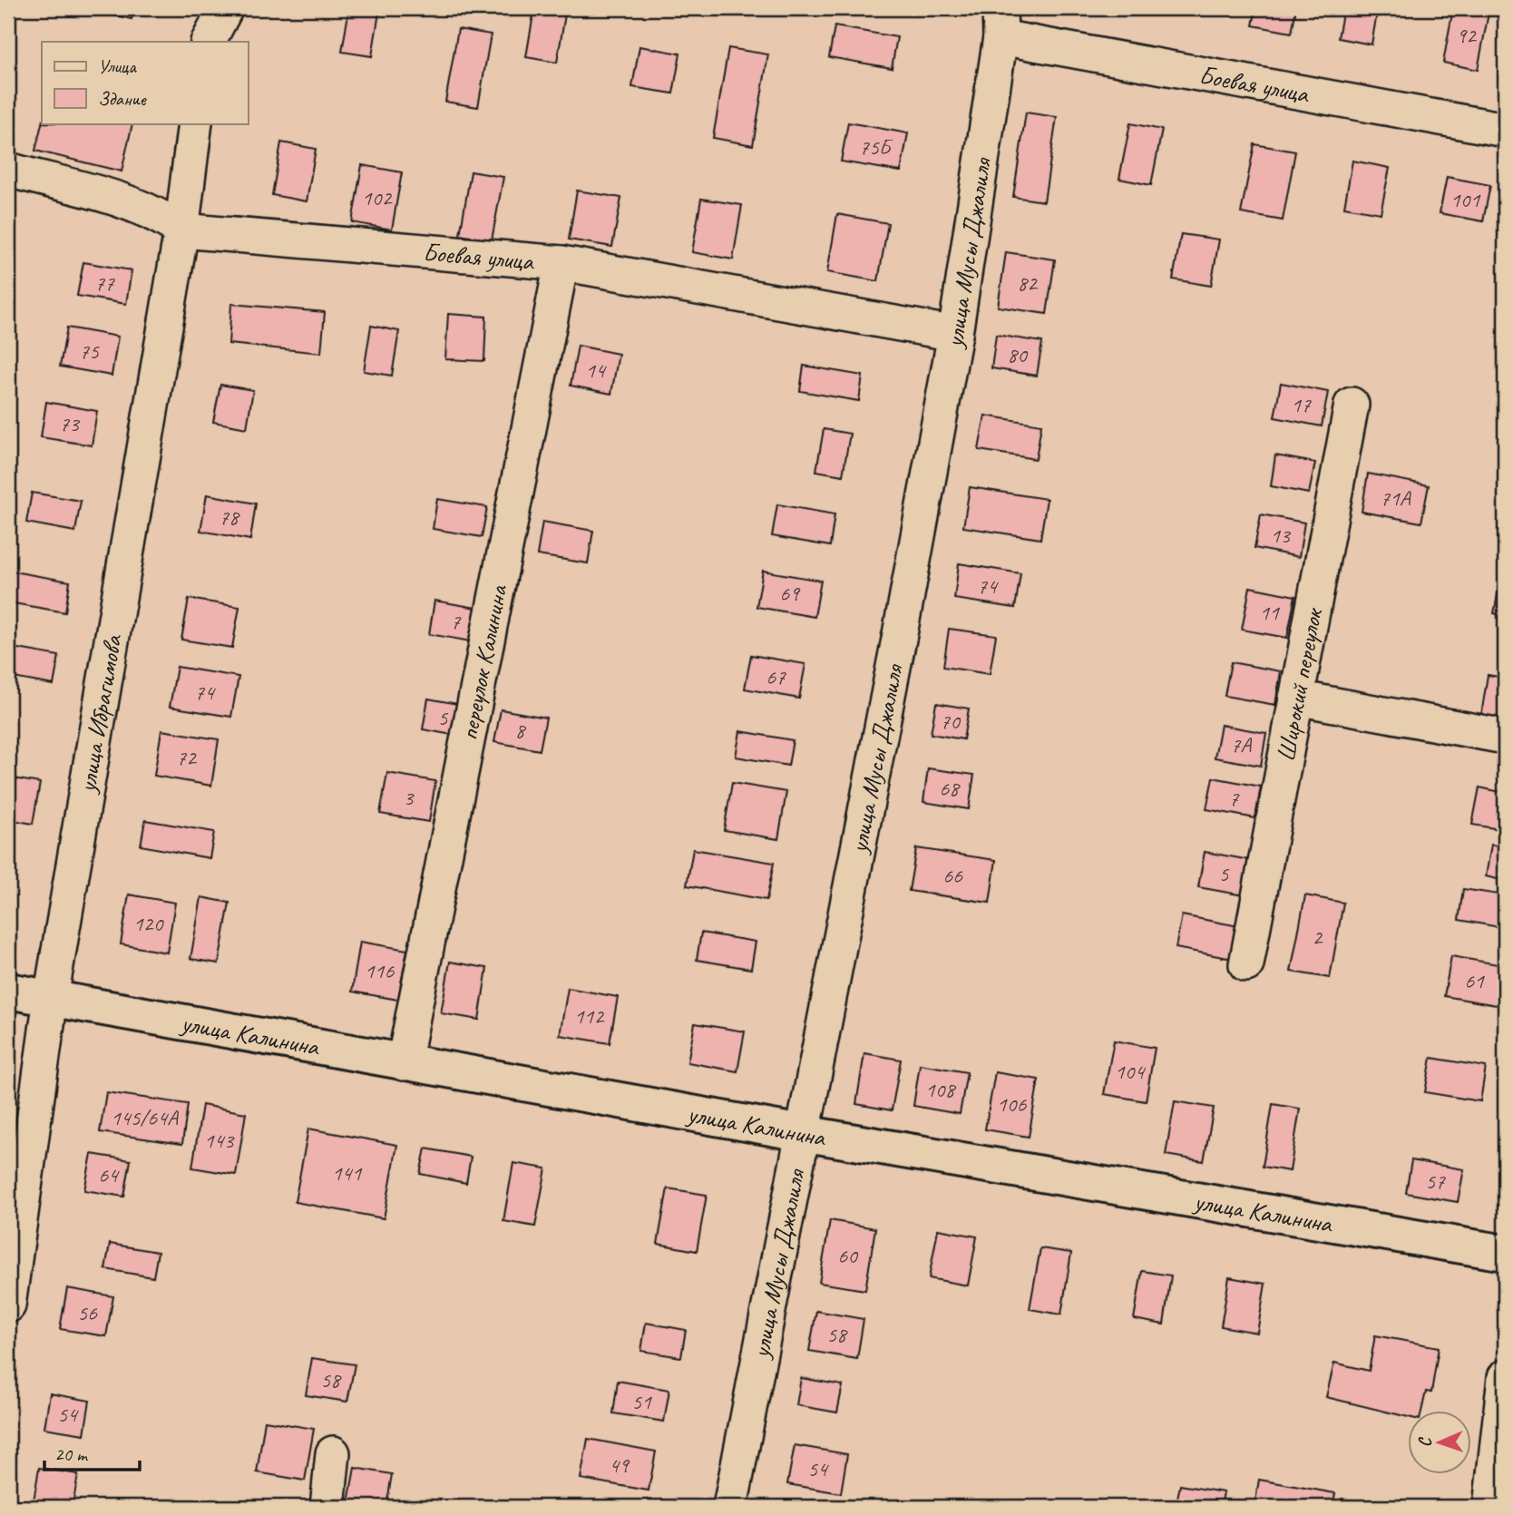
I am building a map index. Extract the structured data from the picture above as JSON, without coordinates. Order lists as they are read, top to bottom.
{
  "streets": {
    "main road": ["улица Калинина"],
    "street": [
      "Боевая улица",
      "улица Мусы Джалиля",
      "переулок Калинина",
      "Широкий переулок",
      "улица Ибрагимова"
    ]
  },
  "crossings": [
    ["Боевая улица", "улица Мусы Джалиля"],
    ["Боевая улица", "переулок Калинина"],
    ["Боевая улица", "улица Ибрагимова"],
    ["улица Мусы Джалиля", "улица Калинина"],
    ["переулок Калинина", "улица Калинина"],
    ["улица Ибрагимова", "улица Калинина"]
  ],
  "house_numbers": [
    "92",
    "75Б",
    "102",
    "101",
    "77",
    "82",
    "75",
    "80",
    "14",
    "17",
    "73",
    "71А",
    "78",
    "13",
    "74",
    "69",
    "11",
    "7",
    "67",
    "74",
    "5",
    "70",
    "8",
    "7А",
    "72",
    "68",
    "3",
    "7",
    "5",
    "66",
    "120",
    "2",
    "116",
    "61",
    "112",
    "104",
    "108",
    "106",
    "145/64А",
    "143",
    "141",
    "64",
    "57",
    "60",
    "56",
    "58",
    "58",
    "51",
    "54",
    "49",
    "54"
  ],
  "legend": ["Улица", "Здание"],
  "scale_bar": "20 m",
  "north": "left"
}
